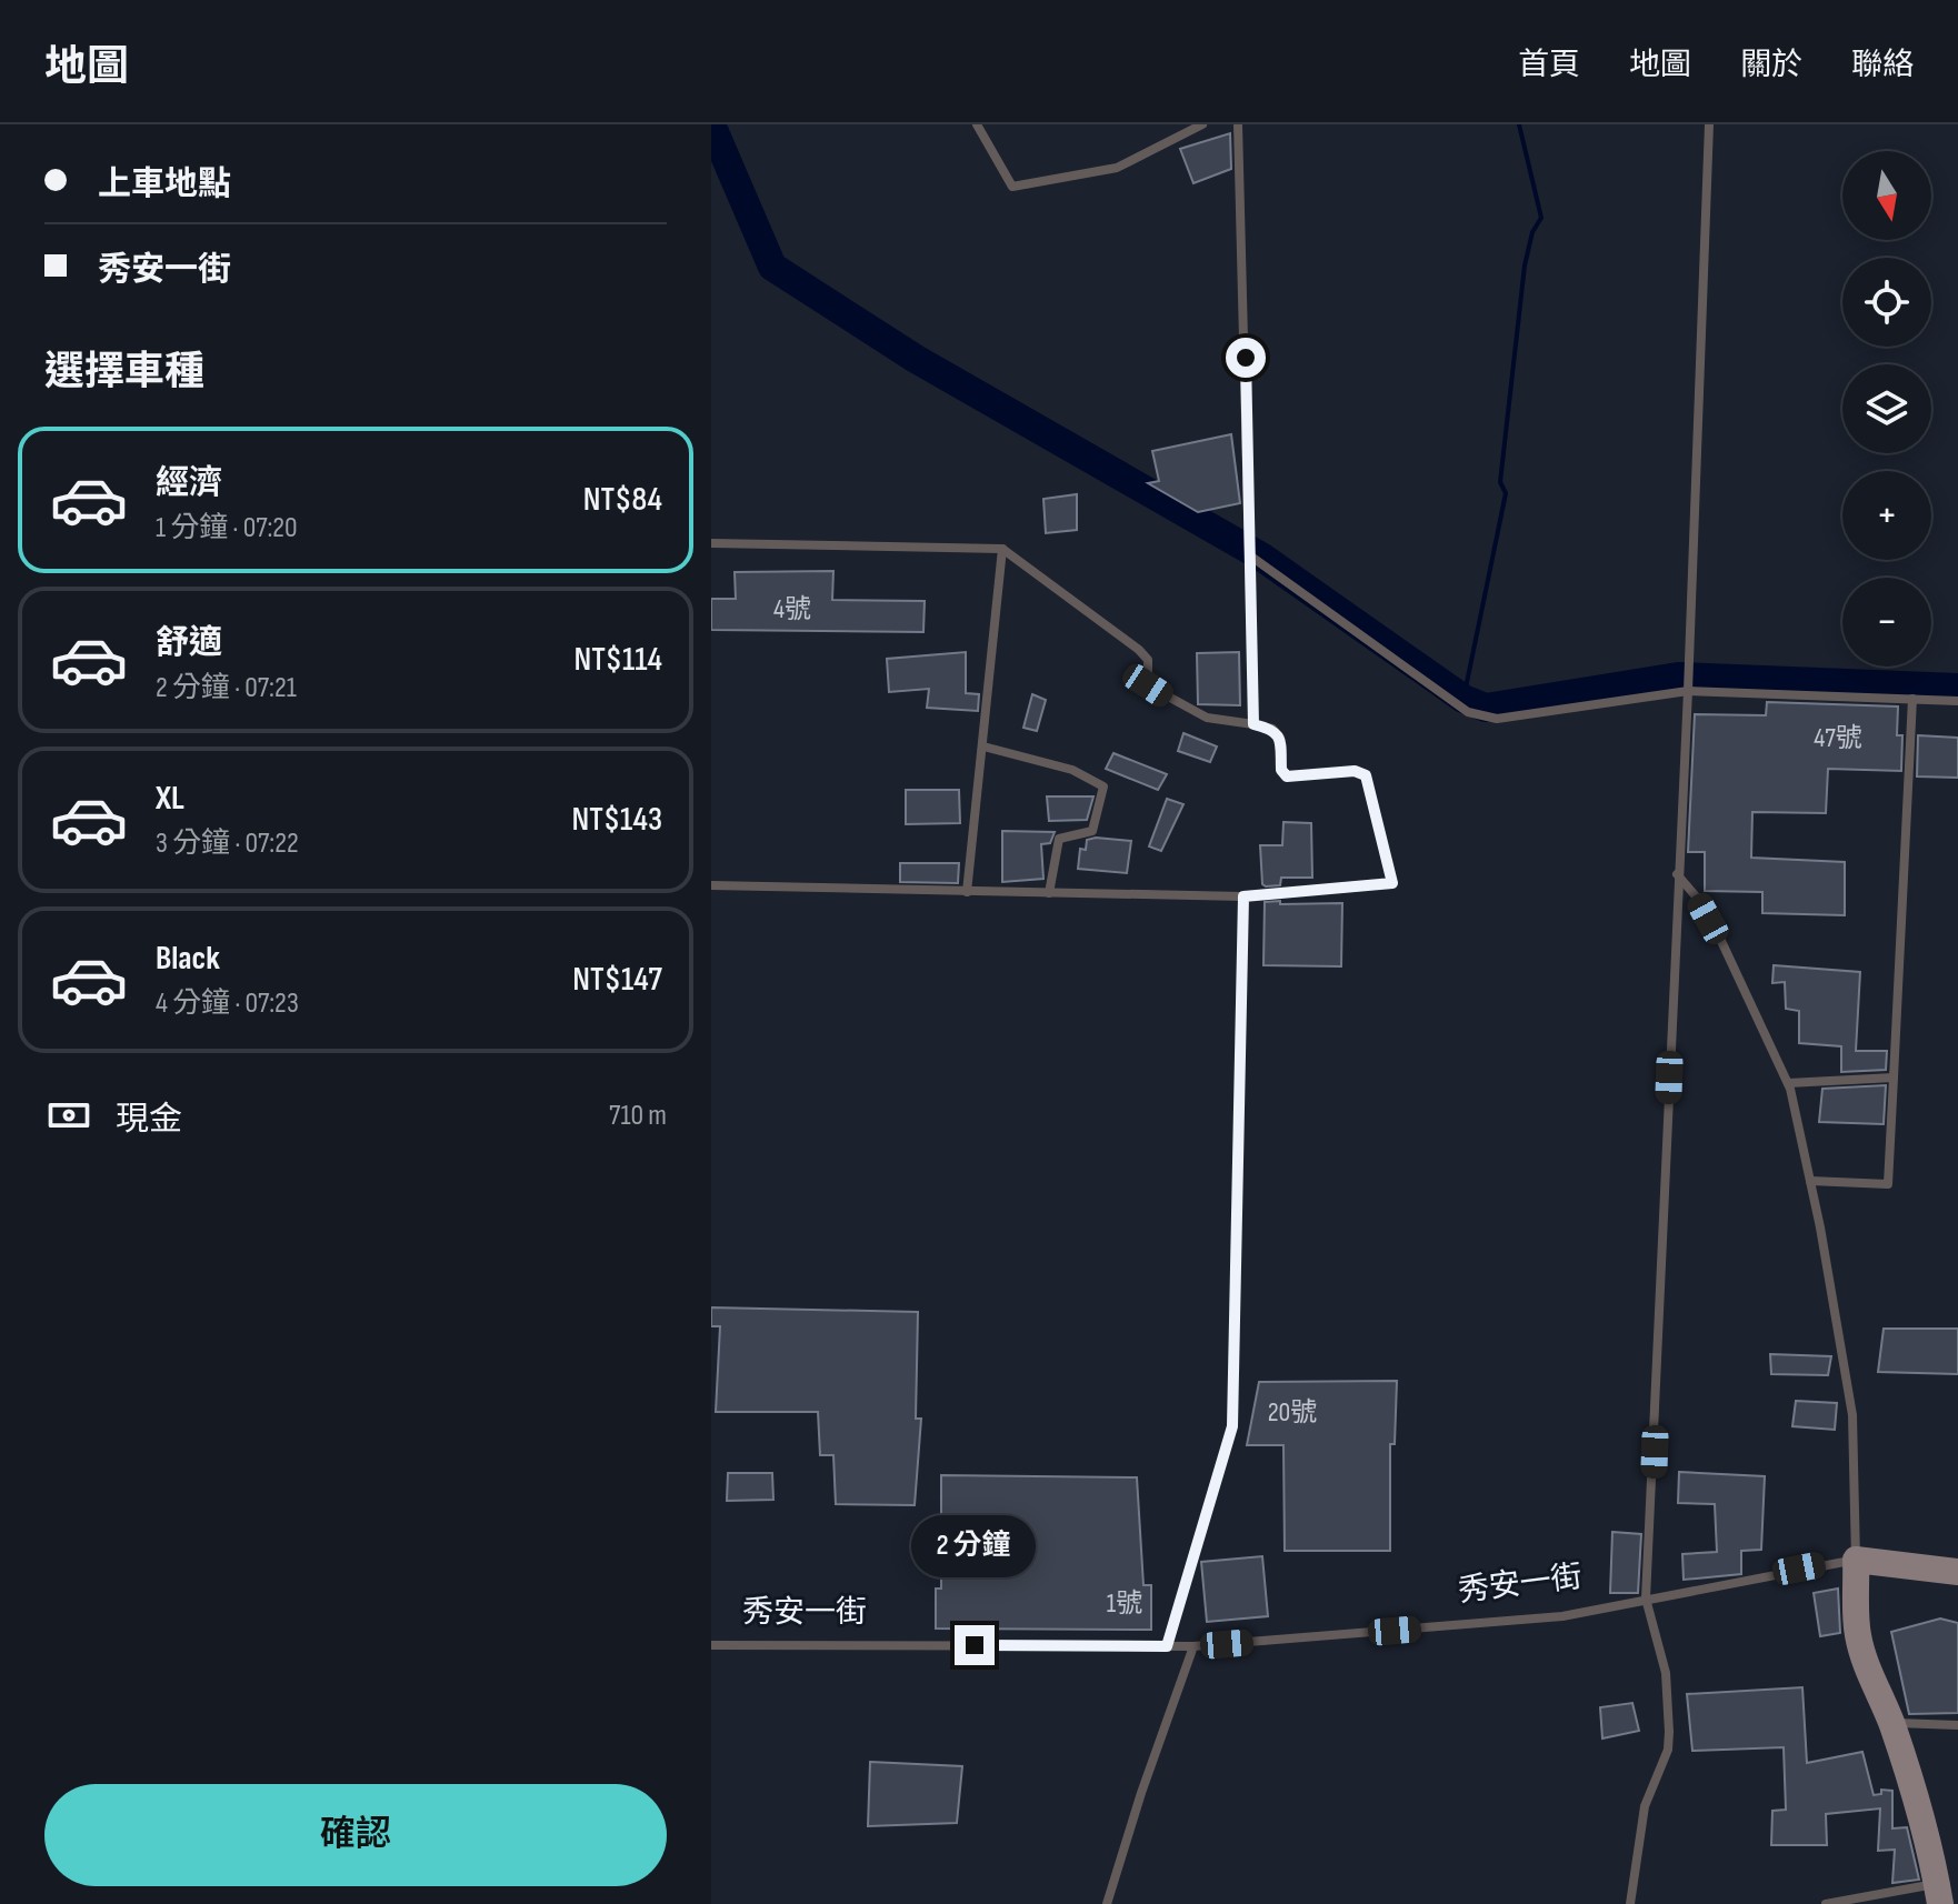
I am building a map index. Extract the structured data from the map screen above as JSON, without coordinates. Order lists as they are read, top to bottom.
{
  "streets": {
    "street": ["秀安一街"]
  },
  "house_numbers": [
    "4號",
    "47號",
    "20號",
    "1號"
  ],
  "north": "bottom",
  "page": {
    "header": "地圖",
    "nav": [
      "首頁",
      "地圖",
      "關於",
      "聯絡"
    ],
    "banner": ["上車地點", "秀安一街"],
    "map_buttons": ["+", "−"],
    "heading": "選擇車種",
    "list": [
      {
        "name": "經濟",
        "note": "1 分鐘 · 07:20",
        "value": "NT$84"
      },
      {
        "name": "舒適",
        "note": "2 分鐘 · 07:21",
        "value": "NT$114"
      },
      {
        "name": "XL",
        "note": "3 分鐘 · 07:22",
        "value": "NT$143"
      },
      {
        "name": "Black",
        "note": "4 分鐘 · 07:23",
        "value": "NT$147"
      }
    ],
    "pay": ["現金", "710 m"],
    "bubble": "2 分鐘",
    "buttons": "確認"
  }
}
